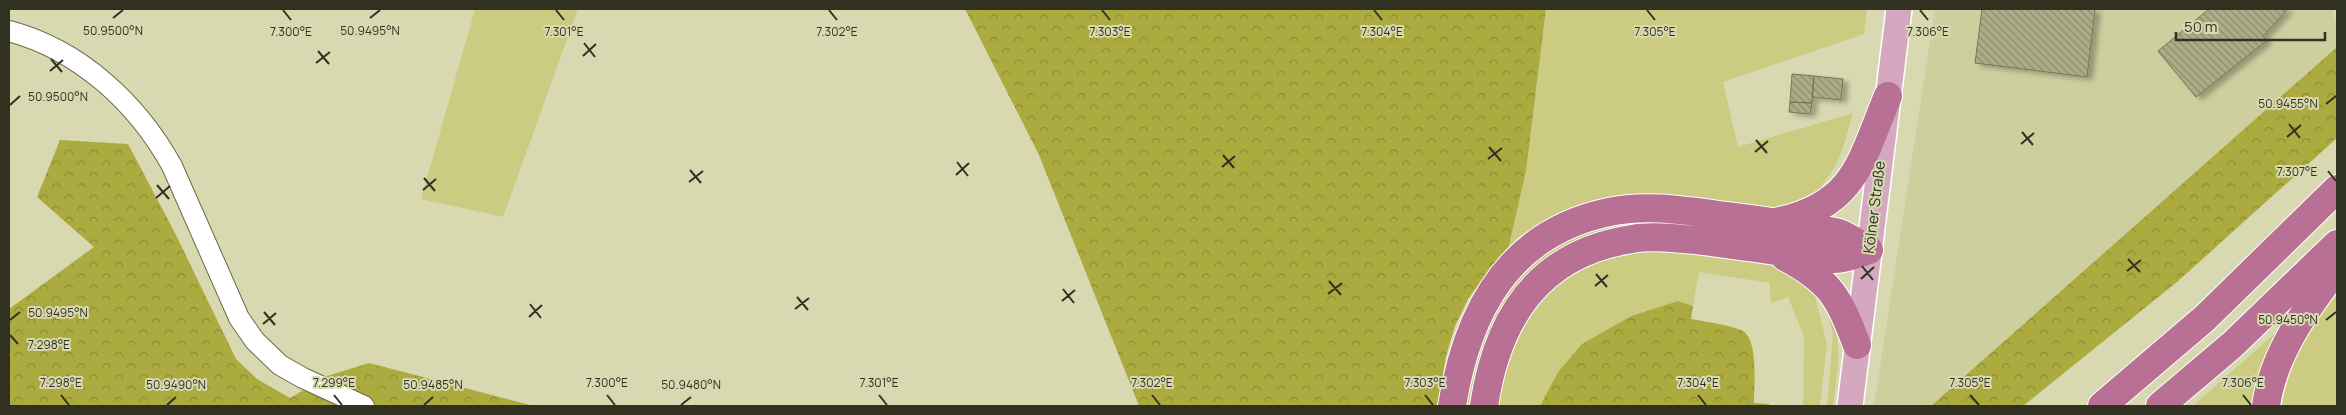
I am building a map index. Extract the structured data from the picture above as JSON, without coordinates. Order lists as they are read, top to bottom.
{
  "streets": {
    "main road": ["Kölner Straße"]
  },
  "scale_bar": "50 m",
  "coordinates": [
    "50.9500°N",
    "50.9495°N",
    "7.300°E",
    "7.301°E",
    "7.302°E",
    "7.304°E",
    "7.305°E",
    "7.306°E",
    "7.303°E",
    "50.9455°N",
    "7.307°E",
    "50.9450°N",
    "7.298°E",
    "7.299°E",
    "50.9490°N",
    "50.9485°N",
    "50.9480°N"
  ]
}
